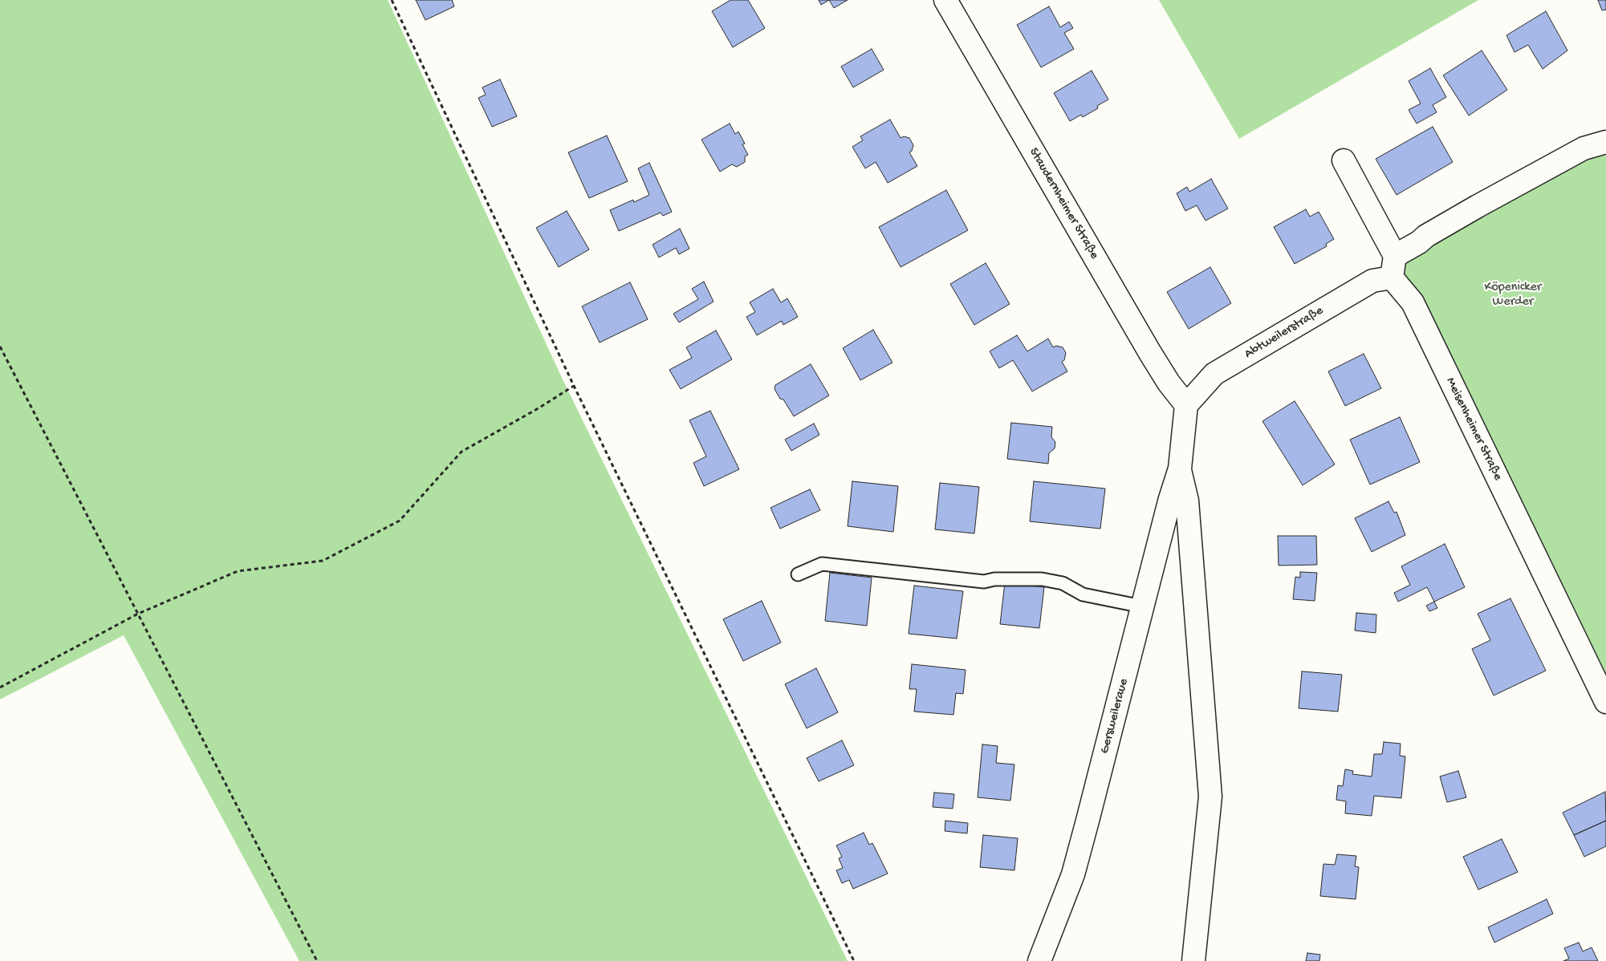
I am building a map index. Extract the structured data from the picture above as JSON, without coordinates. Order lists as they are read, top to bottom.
{
  "streets": {
    "street": [
      "Staudernheimer Straße",
      "Abtweilerstraße",
      "Meisenheimer Straße",
      "Gersweileraue"
    ]
  },
  "crossings": [
    ["Staudernheimer Straße", "Abtweilerstraße"],
    ["Staudernheimer Straße", "Gersweileraue"],
    ["Abtweilerstraße", "Meisenheimer Straße"],
    ["Abtweilerstraße", "Gersweileraue"]
  ],
  "parks": ["Köpenicker Werder"]
}
